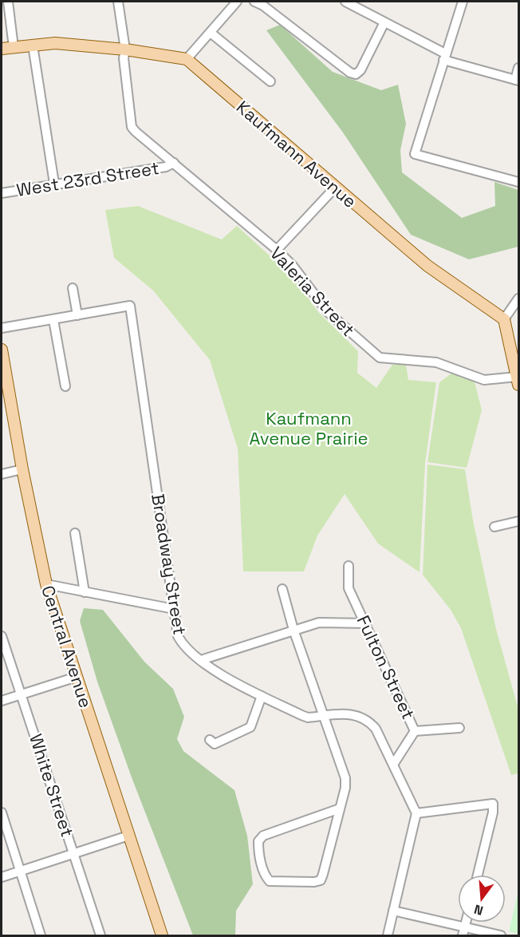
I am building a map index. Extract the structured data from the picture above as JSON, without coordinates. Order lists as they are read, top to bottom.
{
  "streets": {
    "main road": ["Kaufmann Avenue", "Central Avenue"],
    "street": [
      "West 23rd Street",
      "Valeria Street",
      "Broadway Street",
      "Fulton Street",
      "White Street"
    ]
  },
  "crossings": [
    ["West 23rd Street", "Valeria Street"],
    ["Broadway Street", "Fulton Street"]
  ],
  "parks": ["Kaufmann Avenue Prairie"],
  "north": "bottom"
}
